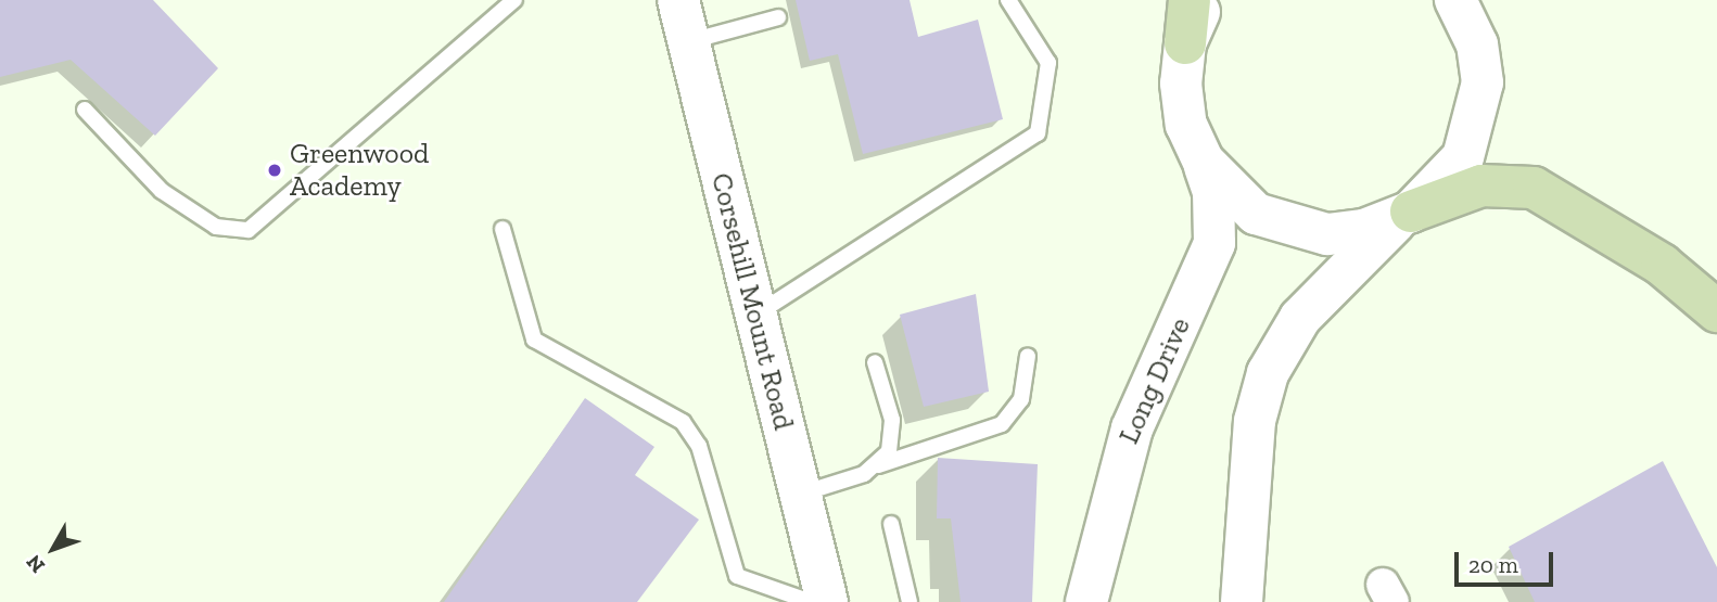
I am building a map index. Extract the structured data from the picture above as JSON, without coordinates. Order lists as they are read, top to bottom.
{
  "streets": {
    "main road": ["Corsehill Mount Road", "Long Drive"]
  },
  "places": ["Greenwood Academy"],
  "scale_bar": "20 m",
  "north": "bottom left"
}
